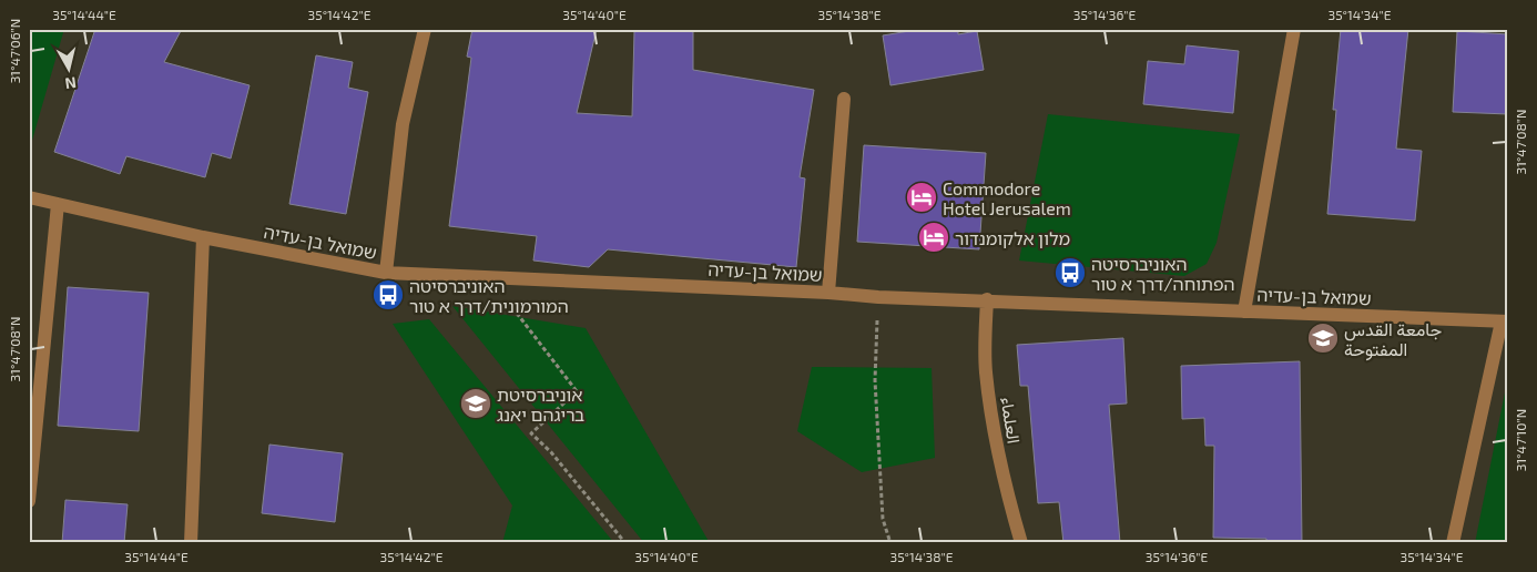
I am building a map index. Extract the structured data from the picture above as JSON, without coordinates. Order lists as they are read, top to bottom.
{
  "streets": {
    "street": ["שמואל בן-עדיה", "العلماء"]
  },
  "crossings": [
    ["שמואל בן-עדיה", "العلماء"]
  ],
  "places": {
    "hotel": ["Commodore Hotel Jerusalem", "מלון אלקומנדור"],
    "bus stop": ["האוניברסיטה הפתוחה/דרך א טור", "האוניברסיטה המורמונית/דרך א טור"],
    "school or university": ["جامعة القدس المفتوحة", "אוניברסיטת בריגהם יאנג"]
  },
  "north": "bottom",
  "coordinates": [
    "35°14'44\"E",
    "35°14'42\"E",
    "35°14'40\"E",
    "35°14'38\"E",
    "35°14'36\"E",
    "35°14'34\"E",
    "31°47'06\"N",
    "31°47'08\"N",
    "31°47'10\"N"
  ]
}
